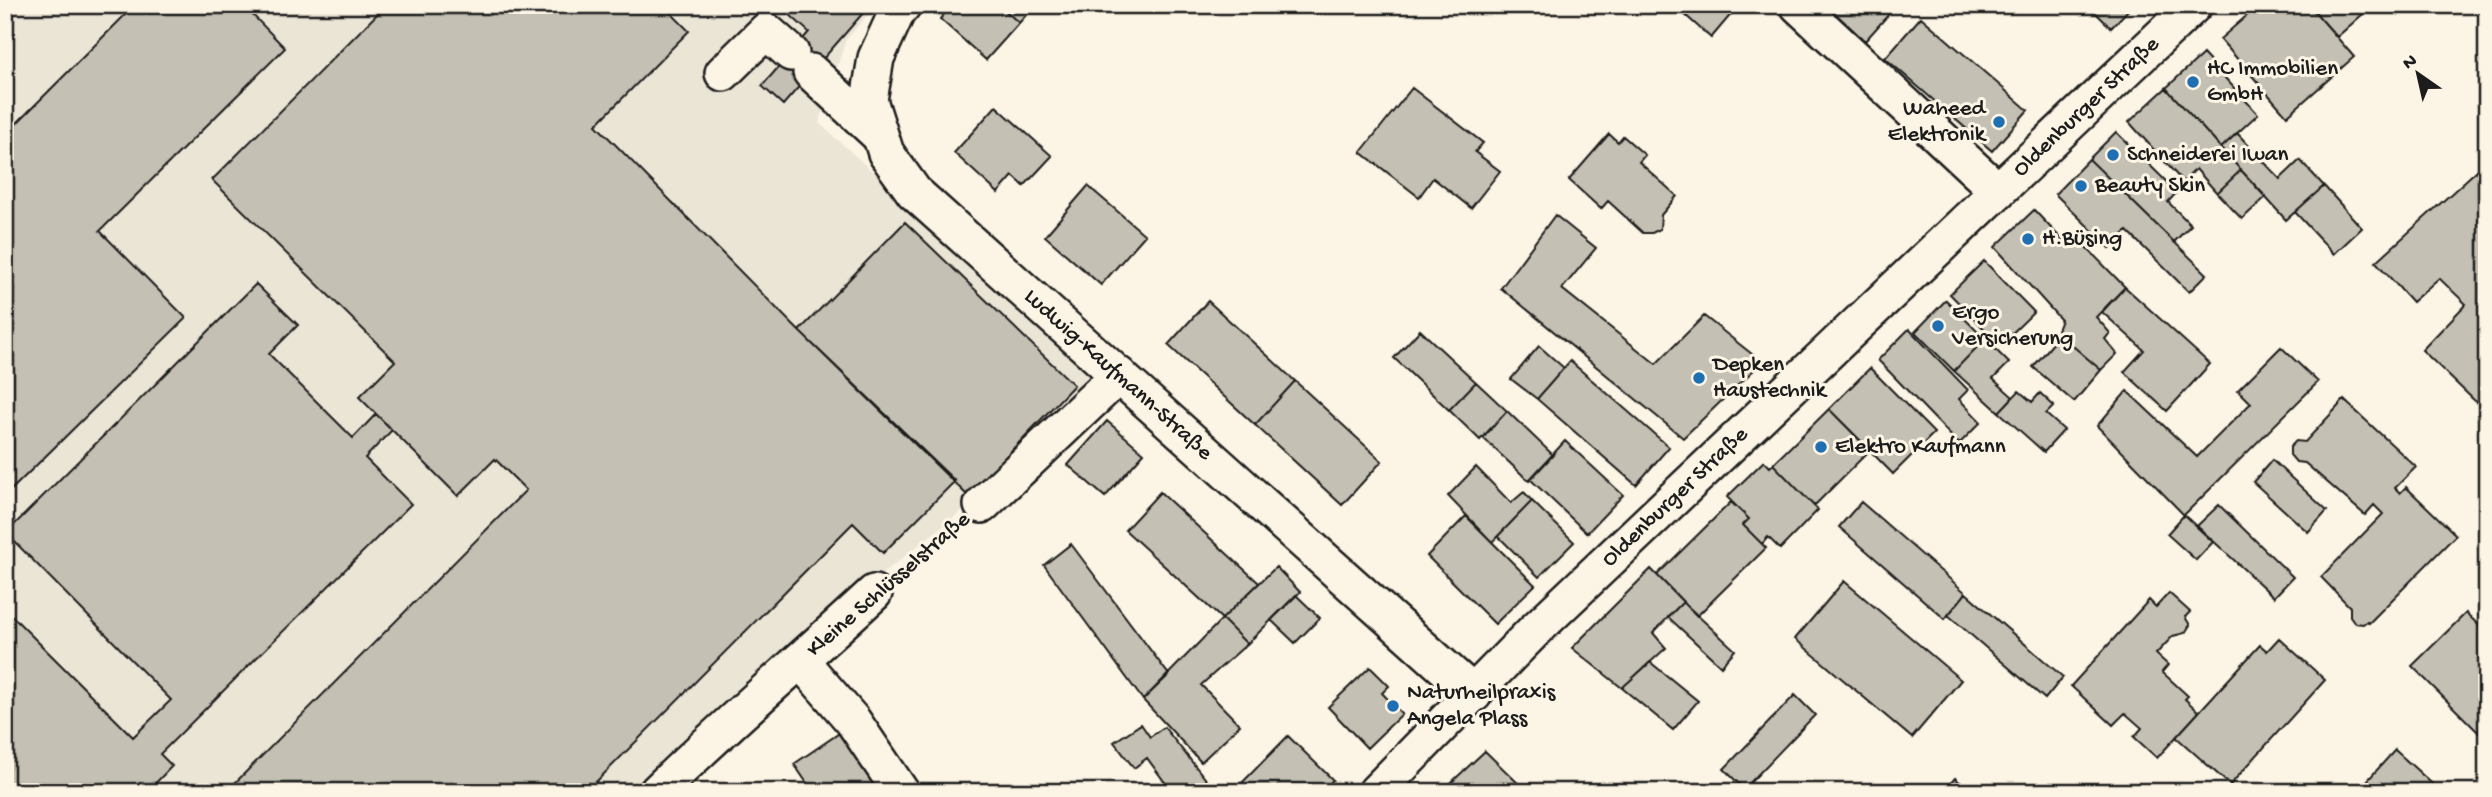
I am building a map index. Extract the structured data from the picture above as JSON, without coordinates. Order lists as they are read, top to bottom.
{
  "streets": {
    "street": ["Oldenburger Straße", "Ludwig-Kaufmann-Straße", "Kleine Schlüsselstraße"]
  },
  "crossings": [
    ["Oldenburger Straße", "Ludwig-Kaufmann-Straße"],
    ["Ludwig-Kaufmann-Straße", "Kleine Schlüsselstraße"]
  ],
  "places": [
    "HC Immobilien GmbH",
    "Waheed Elektronik",
    "Schneiderei Iwan",
    "Beauty Skin",
    "H.Büsing",
    "Ergo Versicherung",
    "Depken Haustechnik",
    "Elektro Kaufmann",
    "Naturheilpraxis Angela Plass"
  ],
  "north": "top left"
}
